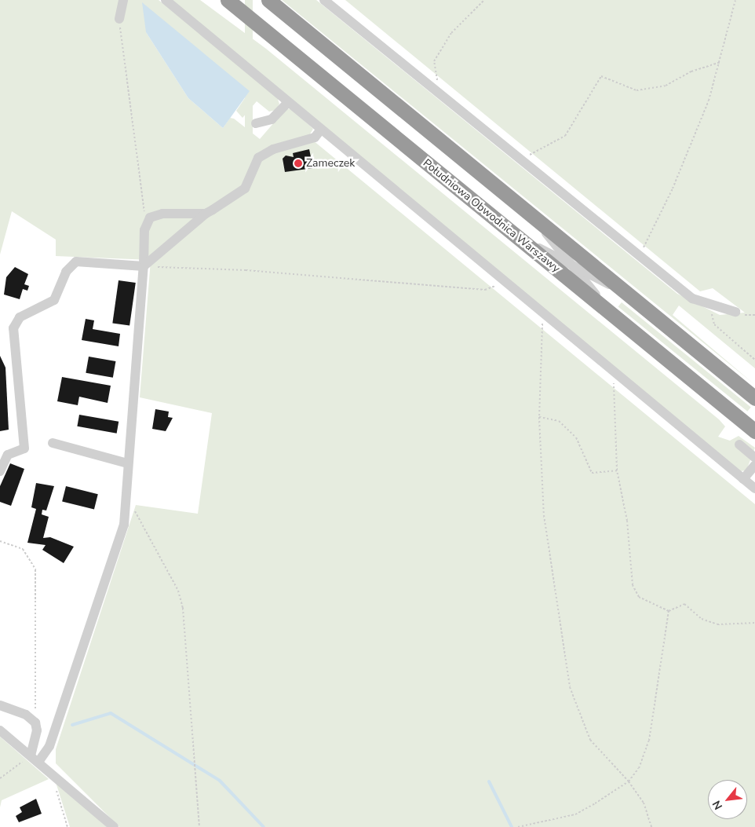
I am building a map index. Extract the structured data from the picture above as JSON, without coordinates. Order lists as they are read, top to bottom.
{
  "streets": {
    "highway": ["Południowa Obwodnica Warszawy"]
  },
  "places": ["Zameczek"],
  "north": "bottom left"
}
